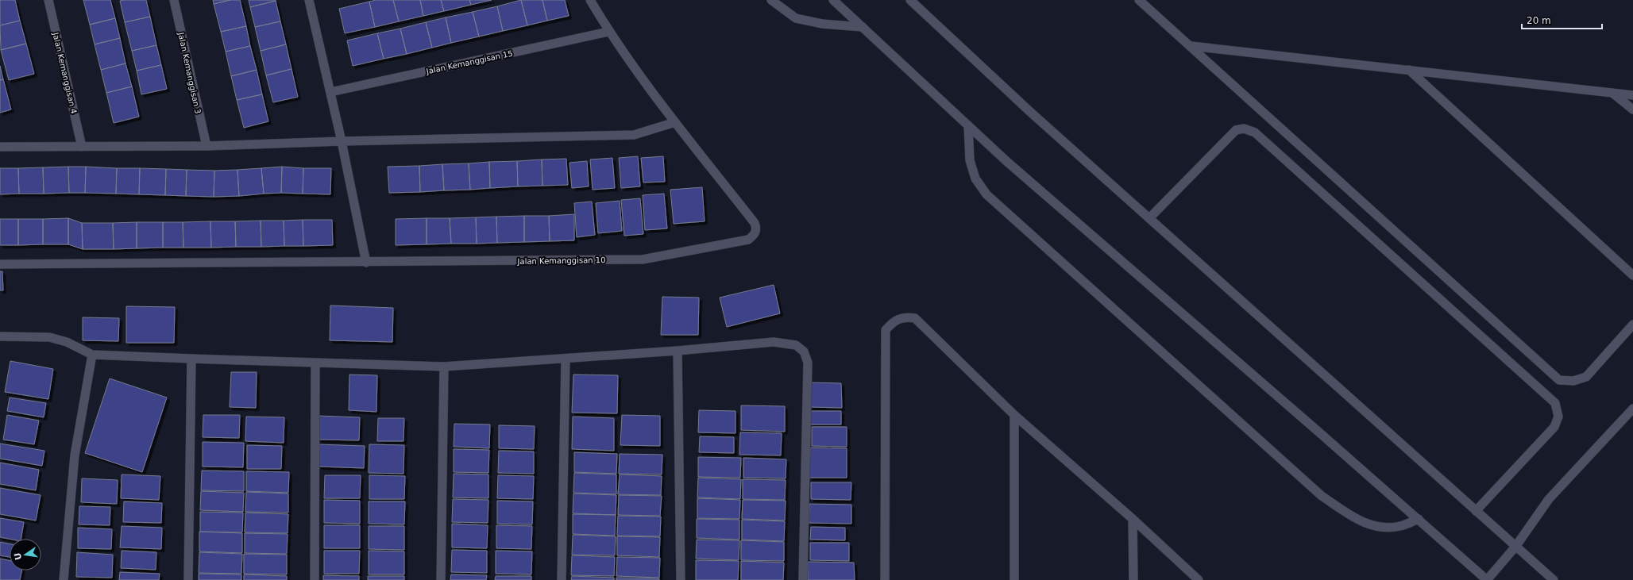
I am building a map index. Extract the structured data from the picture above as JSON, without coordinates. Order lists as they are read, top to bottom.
{
  "streets": {
    "street": [
      "Jalan Kemanggisan 15",
      "Jalan Kemanggisan 4",
      "Jalan Kemanggisan 3",
      "Jalan Kemanggisan 10"
    ]
  },
  "scale_bar": "20 m",
  "north": "left"
}
